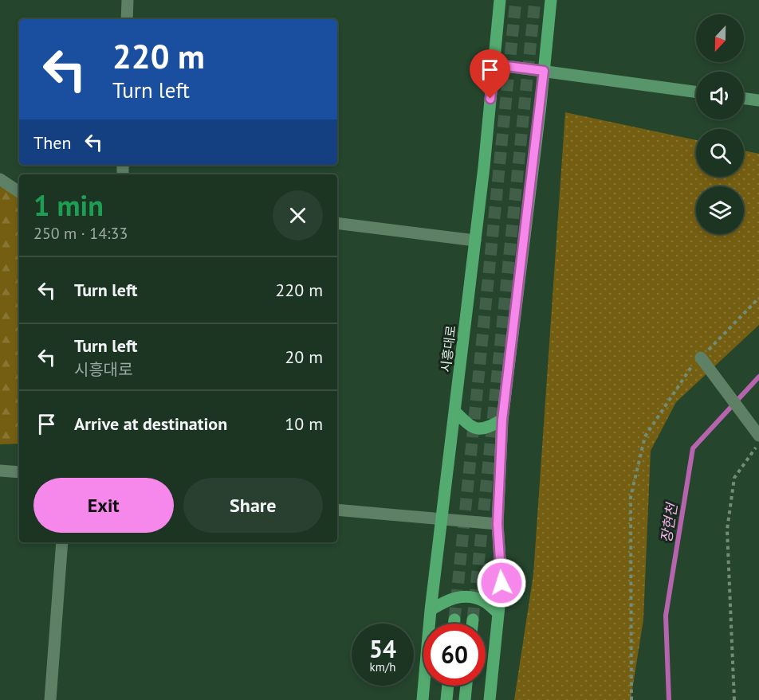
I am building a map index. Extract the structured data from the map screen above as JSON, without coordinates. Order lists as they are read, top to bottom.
{
  "streets": {
    "main road": ["시흥대로"]
  },
  "water": ["장현천"],
  "north": "bottom",
  "page": {
    "turn": ["220 m", "Turn left"],
    "then": "Then",
    "heading": ["1 min", "250 m · 14:33"],
    "list": [
      {
        "name": "Turn left",
        "value": "220 m"
      },
      {
        "name": "Turn left",
        "note": "시흥대로",
        "value": "20 m"
      },
      {
        "name": "Arrive at destination",
        "value": "10 m"
      }
    ],
    "buttons": ["Exit", "Share"],
    "speed": "54 km/h",
    "limit": "60"
  }
}
